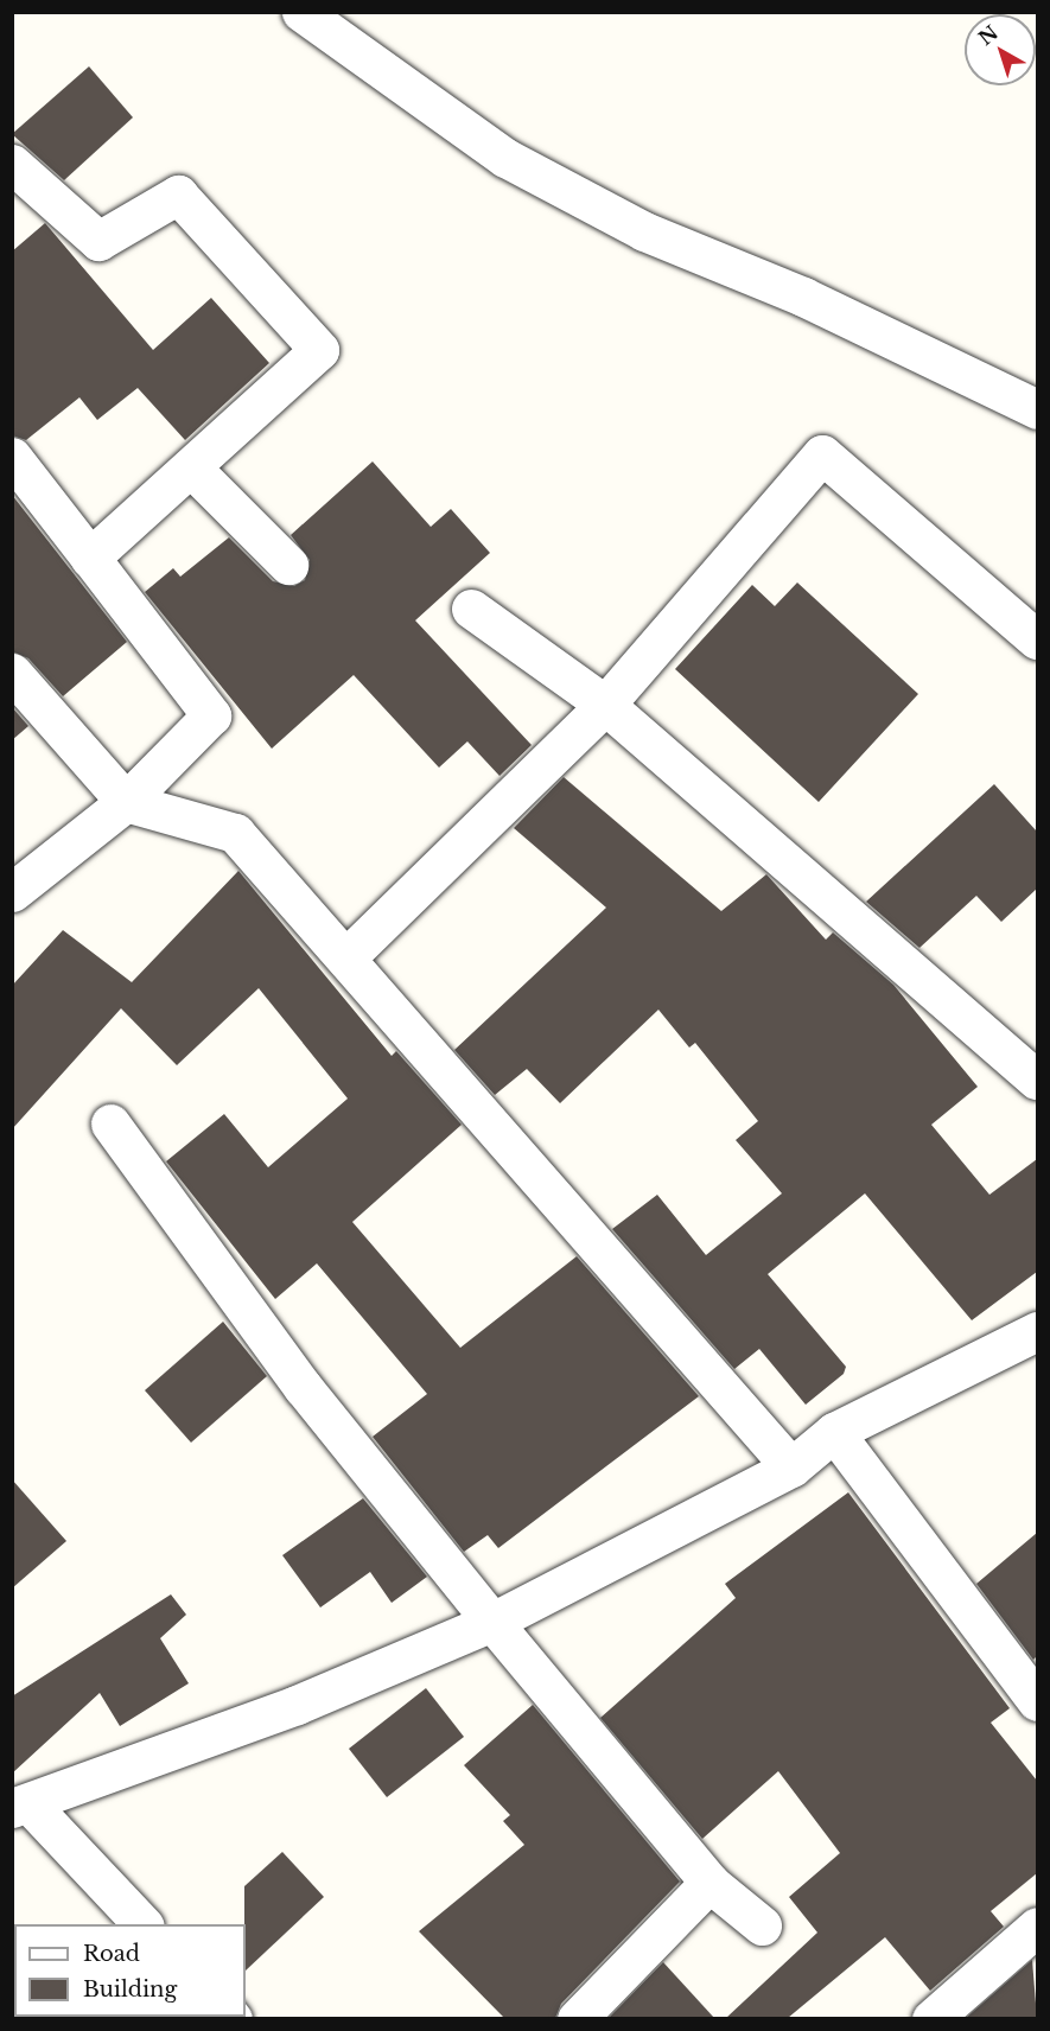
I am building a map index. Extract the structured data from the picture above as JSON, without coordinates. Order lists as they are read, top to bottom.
{
  "legend": ["Road", "Building"],
  "north": "top left"
}
